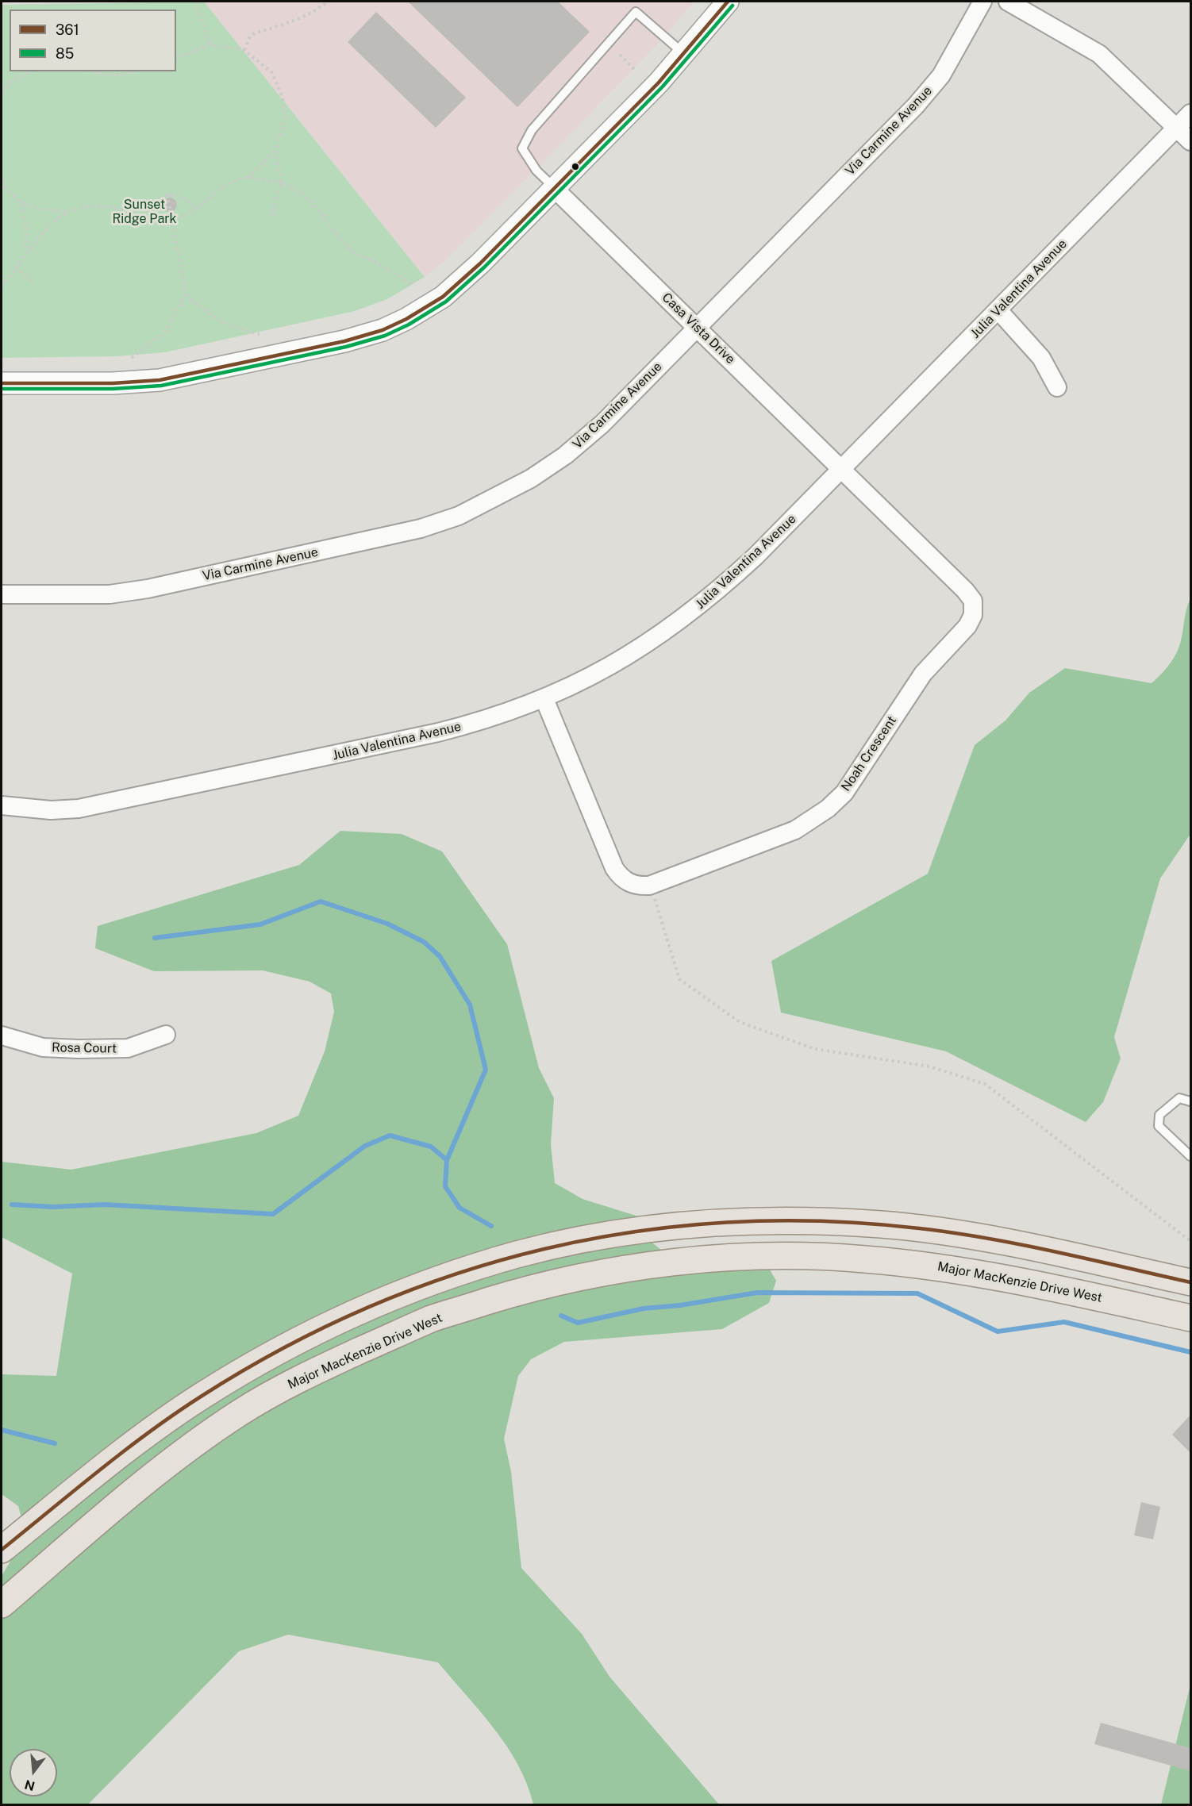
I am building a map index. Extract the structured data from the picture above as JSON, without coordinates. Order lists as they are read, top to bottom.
{
  "streets": {
    "main road": ["Major MacKenzie Drive West"],
    "street": [
      "Via Carmine Avenue",
      "Julia Valentina Avenue",
      "Casa Vista Drive",
      "Noah Crescent",
      "Rosa Court"
    ]
  },
  "crossings": [
    ["Via Carmine Avenue", "Casa Vista Drive"],
    ["Julia Valentina Avenue", "Casa Vista Drive"],
    ["Julia Valentina Avenue", "Noah Crescent"],
    ["Casa Vista Drive", "Noah Crescent"]
  ],
  "parks": ["Sunset Ridge Park"],
  "lines": ["transit line 361", "transit line 85"],
  "legend": ["361", "85"],
  "north": "bottom"
}
